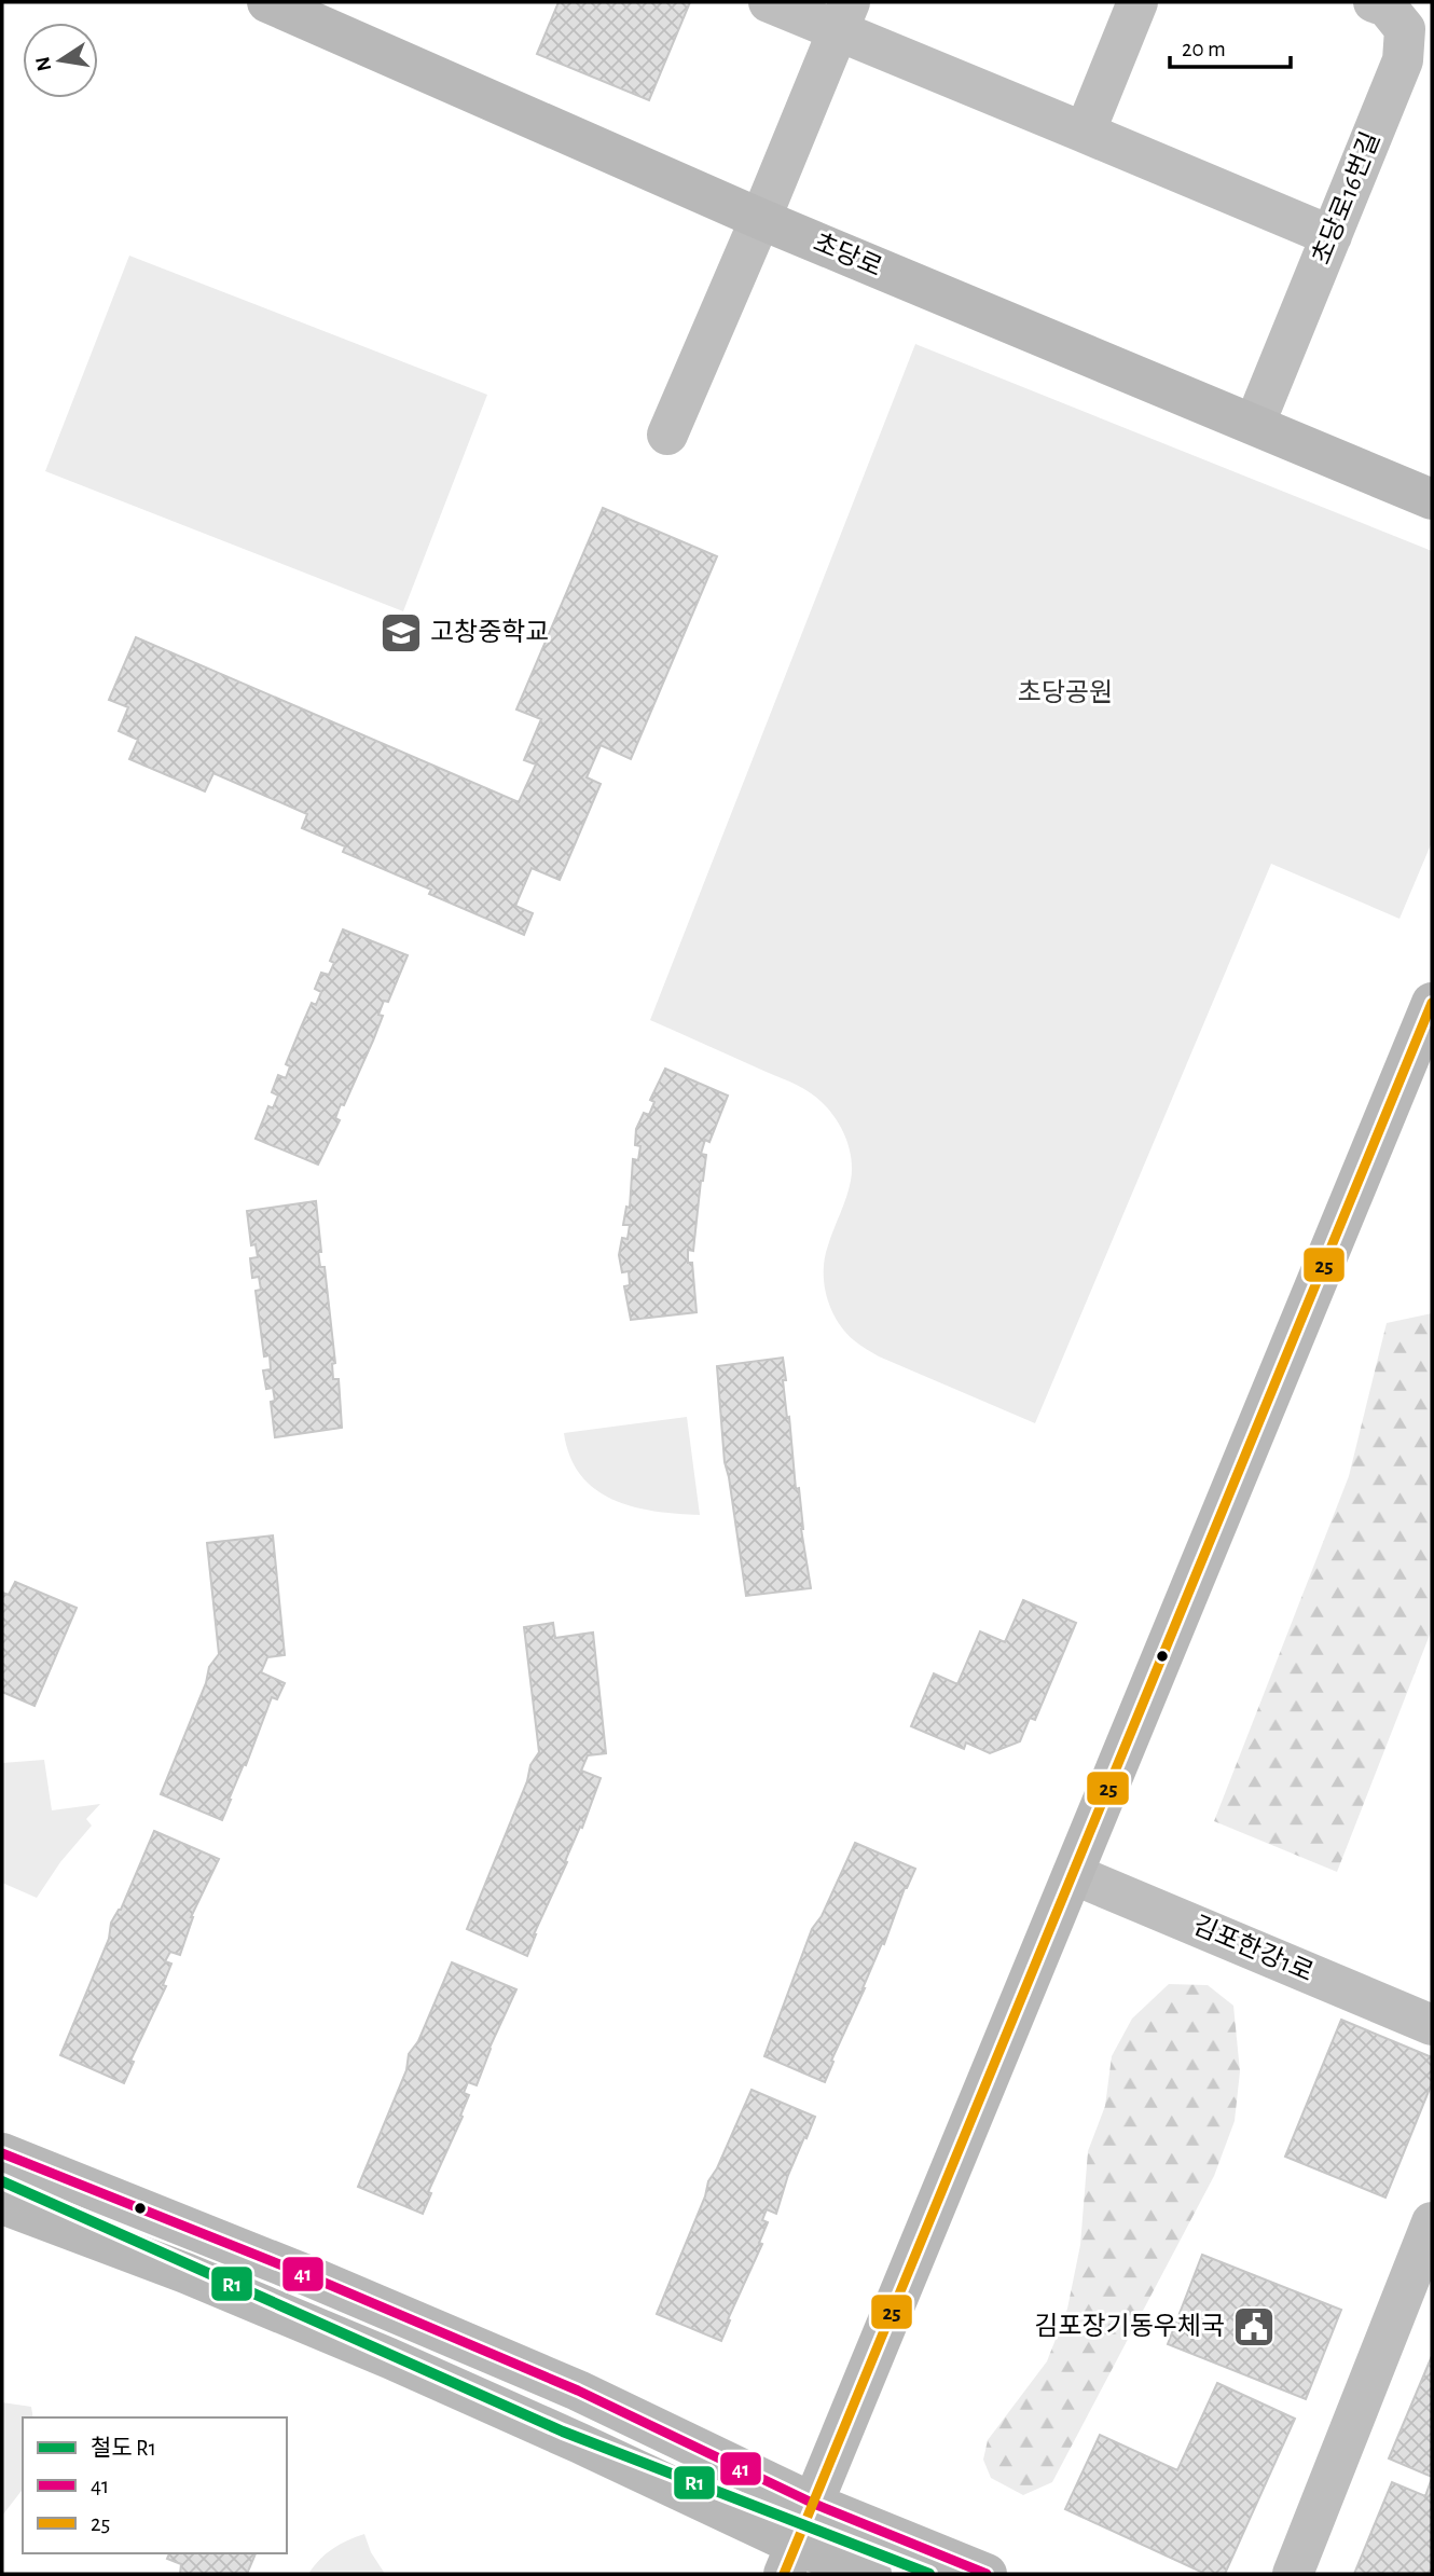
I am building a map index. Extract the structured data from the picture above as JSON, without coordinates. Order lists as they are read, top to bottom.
{
  "streets": {
    "street": ["초당로16번길", "초당로", "김포한강1로"]
  },
  "crossings": [
    ["초당로16번길", "초당로"]
  ],
  "parks": ["초당공원"],
  "places": {
    "school or university": ["고창중학교"],
    "public building": ["김포장기동우체국"]
  },
  "lines": ["transit line 25", "transit line 41", "rail line R1"],
  "legend": ["철도 R1", "41", "25"],
  "scale_bar": "20 m",
  "north": "left"
}
